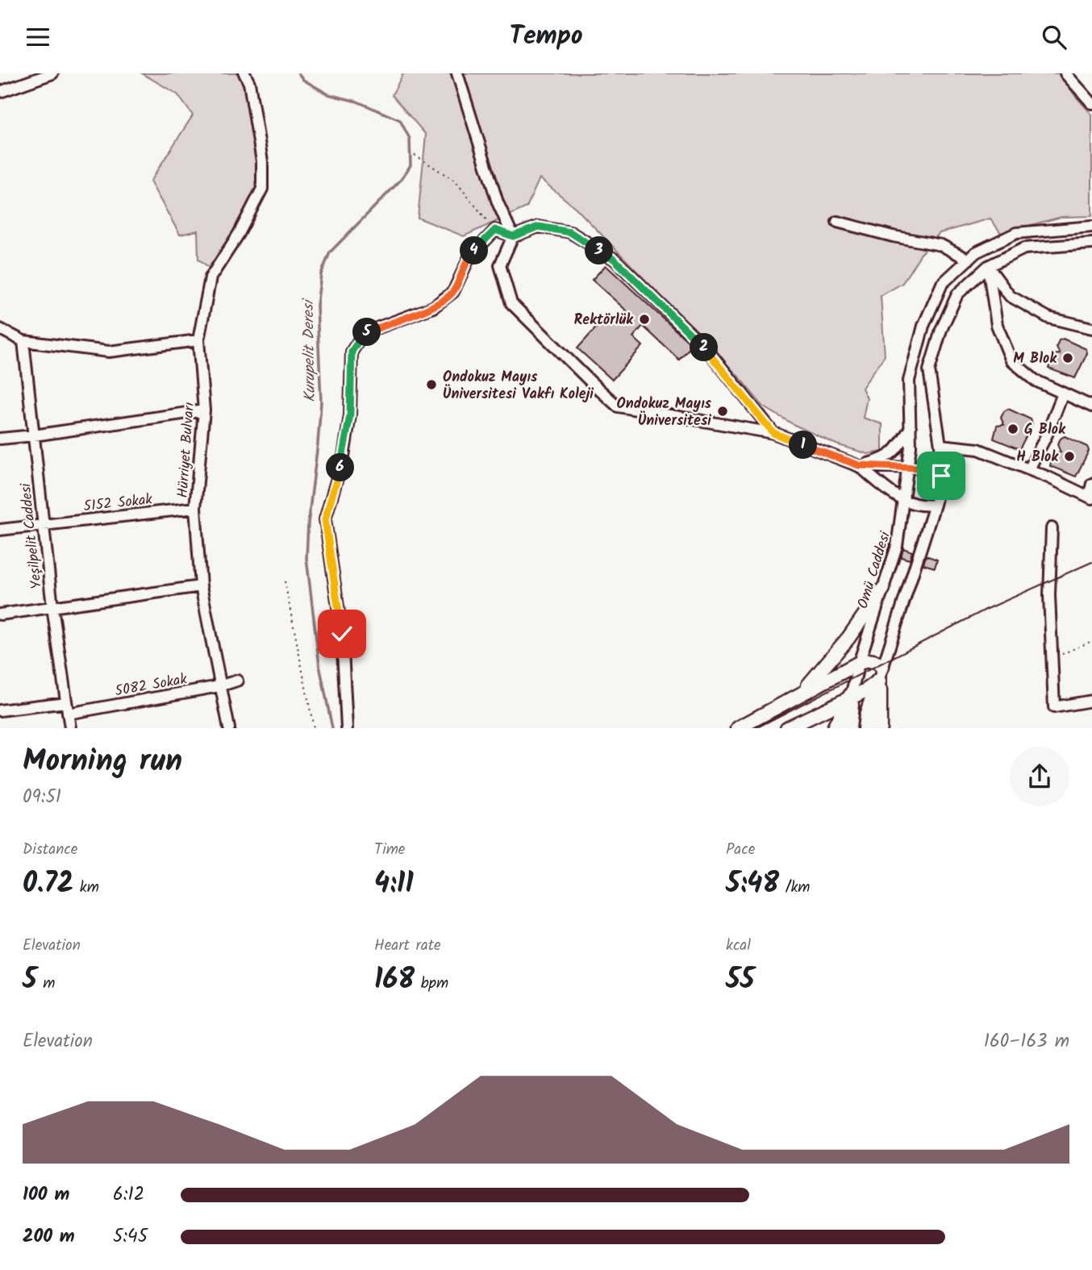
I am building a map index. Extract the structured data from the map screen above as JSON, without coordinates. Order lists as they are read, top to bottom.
{
  "streets": {
    "street": [
      "Hürriyet Bulvarı",
      "5152 Sokak",
      "Yeşilpelit Caddesi",
      "Omü Caddesi",
      "5082 Sokak"
    ]
  },
  "crossings": [
    ["Hürriyet Bulvarı", "5152 Sokak"],
    ["Hürriyet Bulvarı", "5082 Sokak"],
    ["5152 Sokak", "Yeşilpelit Caddesi"],
    ["Yeşilpelit Caddesi", "5082 Sokak"]
  ],
  "water": ["Kurupelit Deresi"],
  "places": [
    "Rektörlük",
    "M Blok",
    "Ondokuz Mayıs Üniversitesi Vakfı Koleji",
    "Ondokuz Mayıs Üniversitesi",
    "G Blok",
    "H Blok"
  ],
  "page": {
    "header": "Tempo",
    "pins": [
      "3",
      "4",
      "5",
      "2",
      "1",
      "6"
    ],
    "heading": ["Morning run", "09:51"],
    "stats": [
      ["Distance", "0.72 km"],
      ["Time", "4:11"],
      ["Pace", "5:48 /km"],
      ["Elevation", "5 m"],
      ["Heart rate", "168 bpm"],
      ["kcal", "55"]
    ],
    "chart": ["Elevation", "160–163 m"],
    "list": [
      {
        "name": "100 m",
        "note": "6:12"
      },
      {
        "name": "200 m",
        "note": "5:45"
      }
    ]
  }
}
